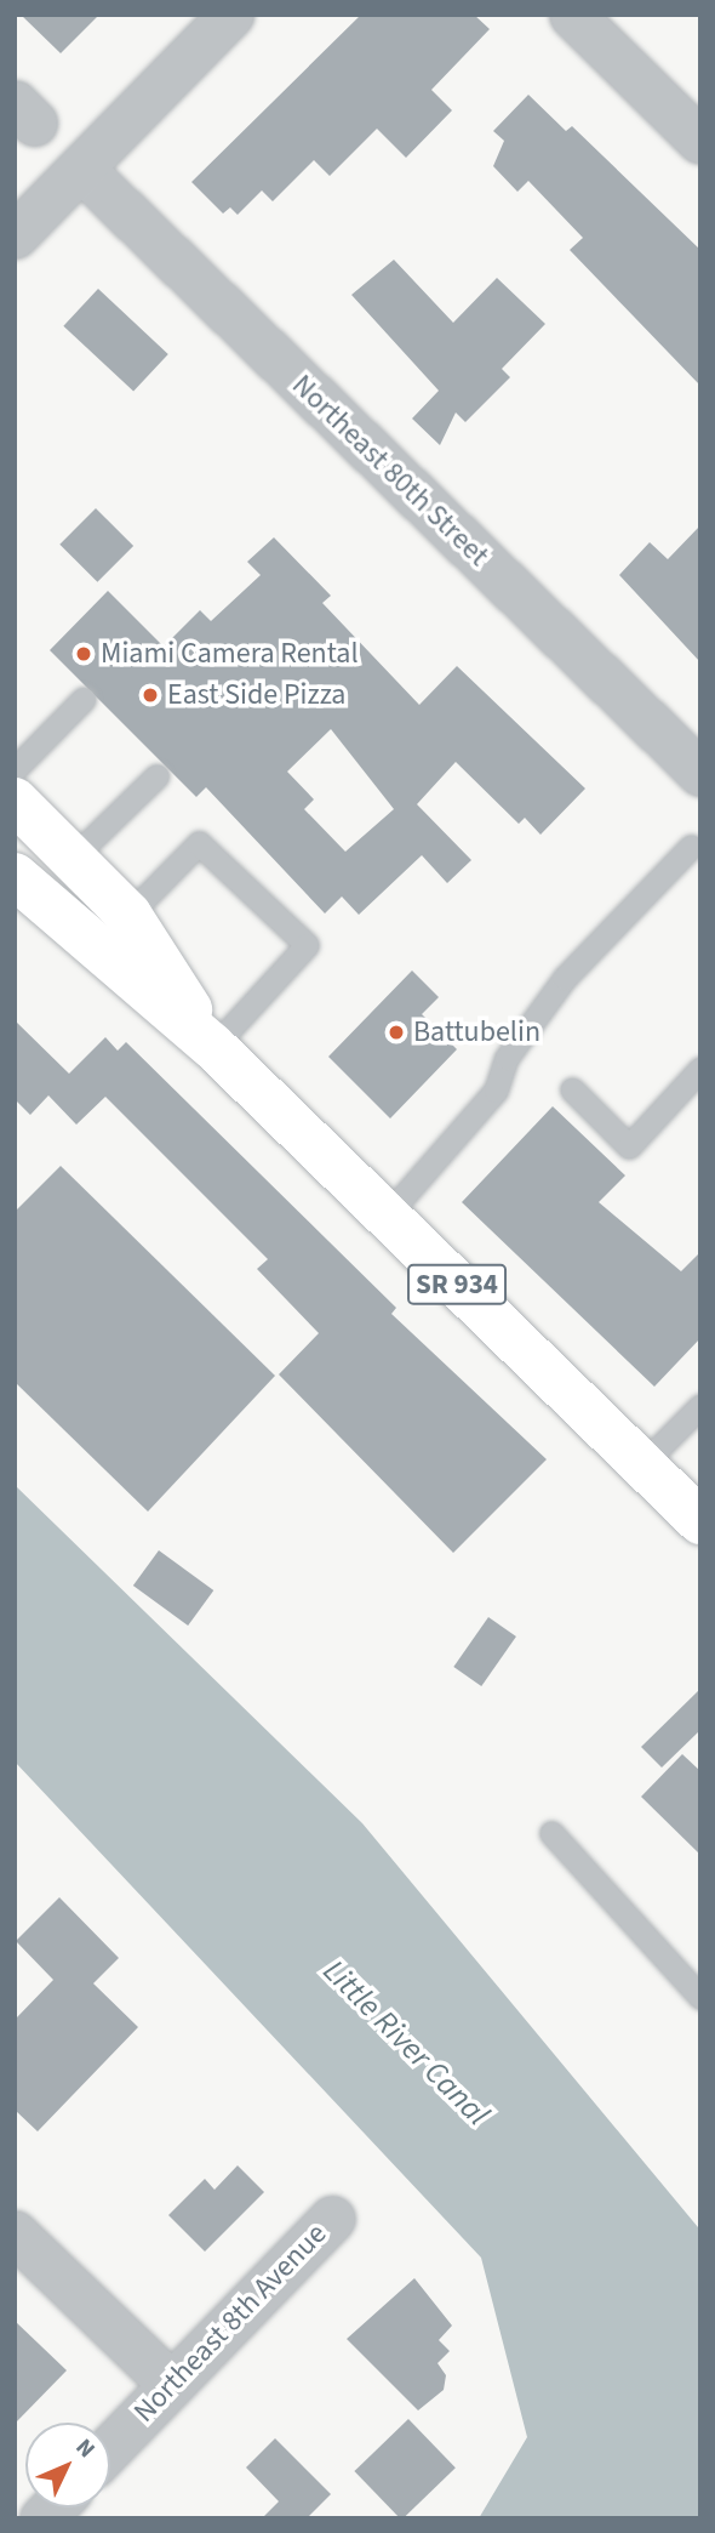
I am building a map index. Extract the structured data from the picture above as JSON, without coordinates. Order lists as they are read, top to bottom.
{
  "streets": {
    "main road": ["SR 934"],
    "street": ["Northeast 80th Street", "Northeast 8th Avenue"]
  },
  "water": ["Little River Canal"],
  "places": ["Miami Camera Rental", "East Side Pizza", "Battubelin"],
  "north": "top right"
}
